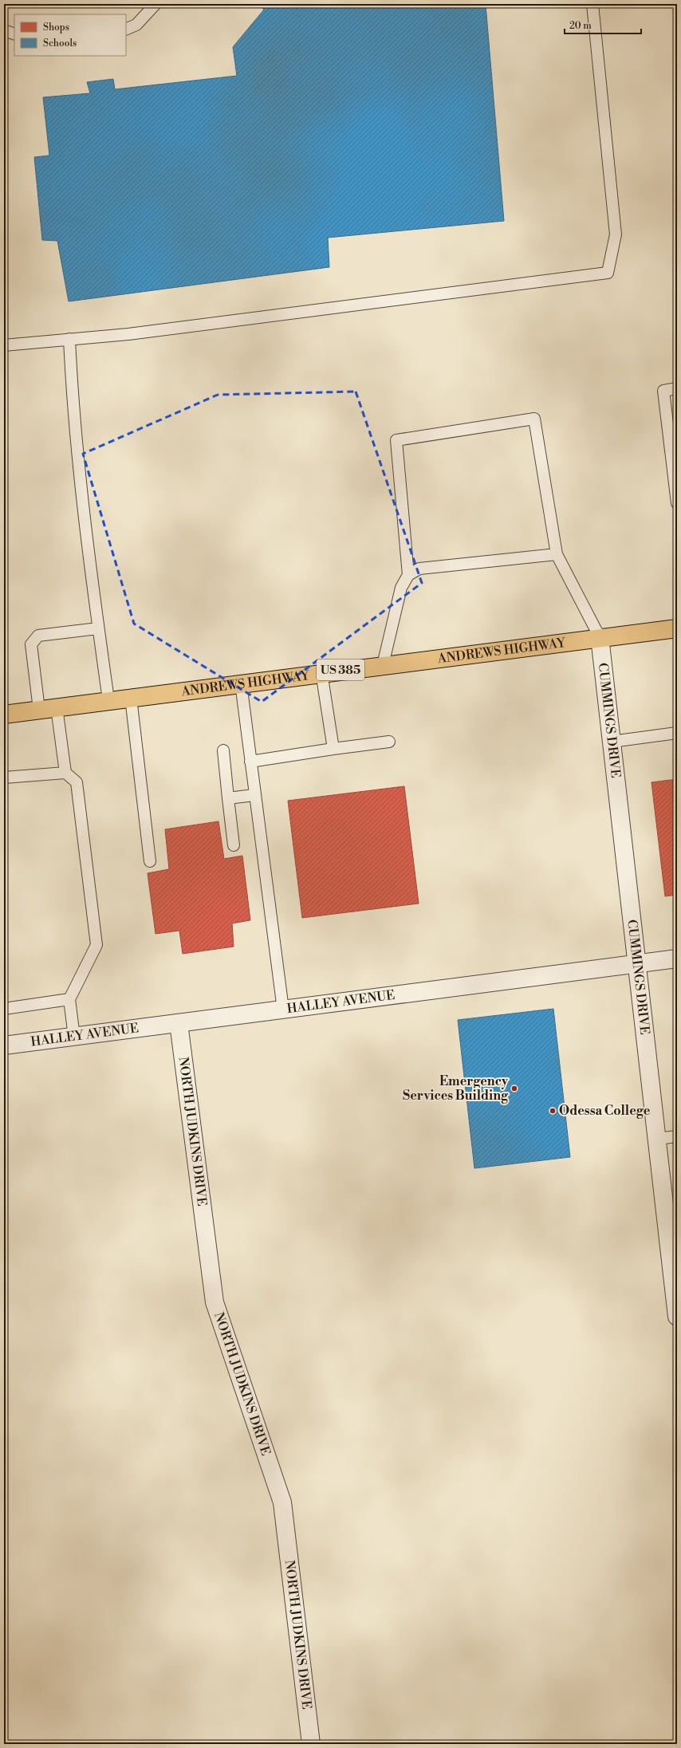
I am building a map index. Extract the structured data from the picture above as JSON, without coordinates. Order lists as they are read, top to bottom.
{
  "streets": {
    "main road": ["ANDREWS HIGHWAY", "US 385"],
    "street": ["CUMMINGS DRIVE", "HALLEY AVENUE", "NORTH JUDKINS DRIVE"]
  },
  "crossings": [
    ["ANDREWS HIGHWAY", "CUMMINGS DRIVE"],
    ["CUMMINGS DRIVE", "HALLEY AVENUE"],
    ["HALLEY AVENUE", "NORTH JUDKINS DRIVE"]
  ],
  "places": ["Emergency Services Building", "Odessa College"],
  "legend": ["Shops", "Schools"],
  "scale_bar": "20 m"
}
